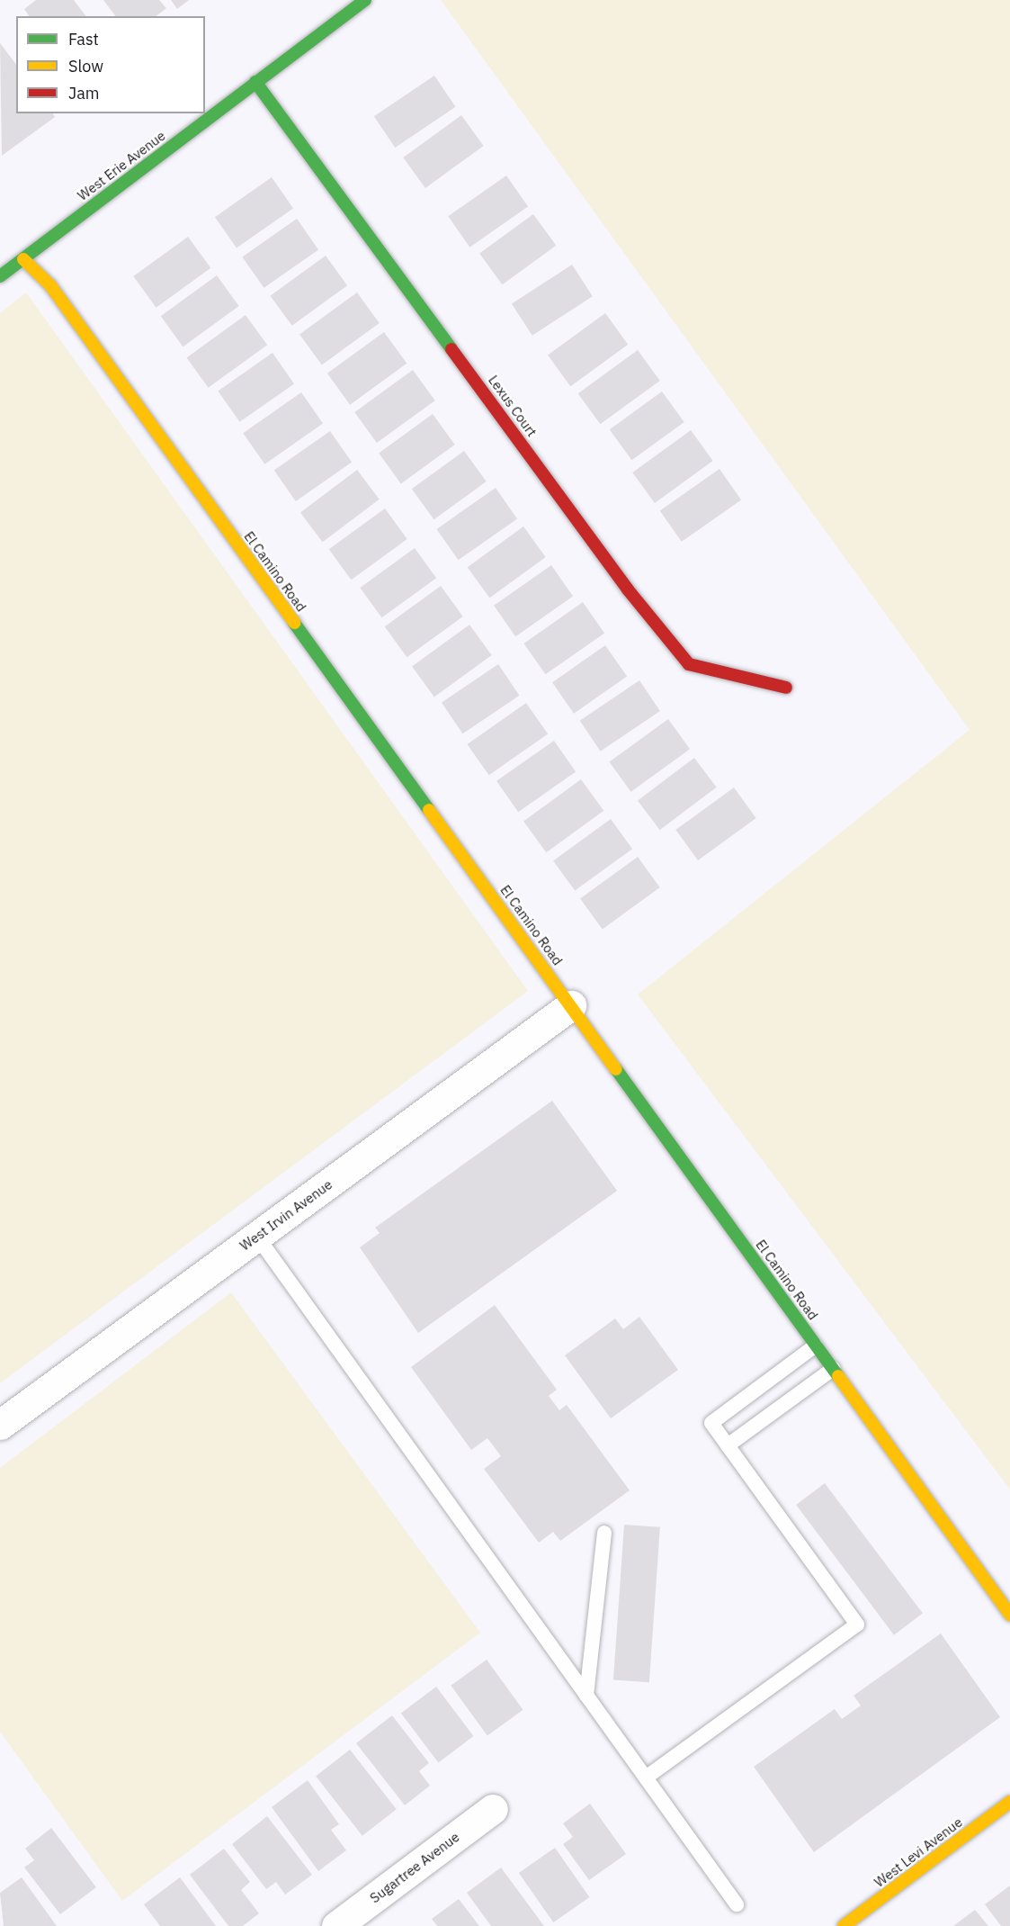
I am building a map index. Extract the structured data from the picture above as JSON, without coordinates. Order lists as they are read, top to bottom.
{
  "streets": {
    "street": [
      "West Erie Avenue",
      "Lexus Court",
      "El Camino Road",
      "West Irvin Avenue",
      "West Levi Avenue",
      "Sugartree Avenue"
    ]
  },
  "crossings": [
    ["West Erie Avenue", "Lexus Court"],
    ["West Erie Avenue", "El Camino Road"],
    ["El Camino Road", "West Irvin Avenue"]
  ],
  "legend": ["Fast", "Slow", "Jam"]
}
